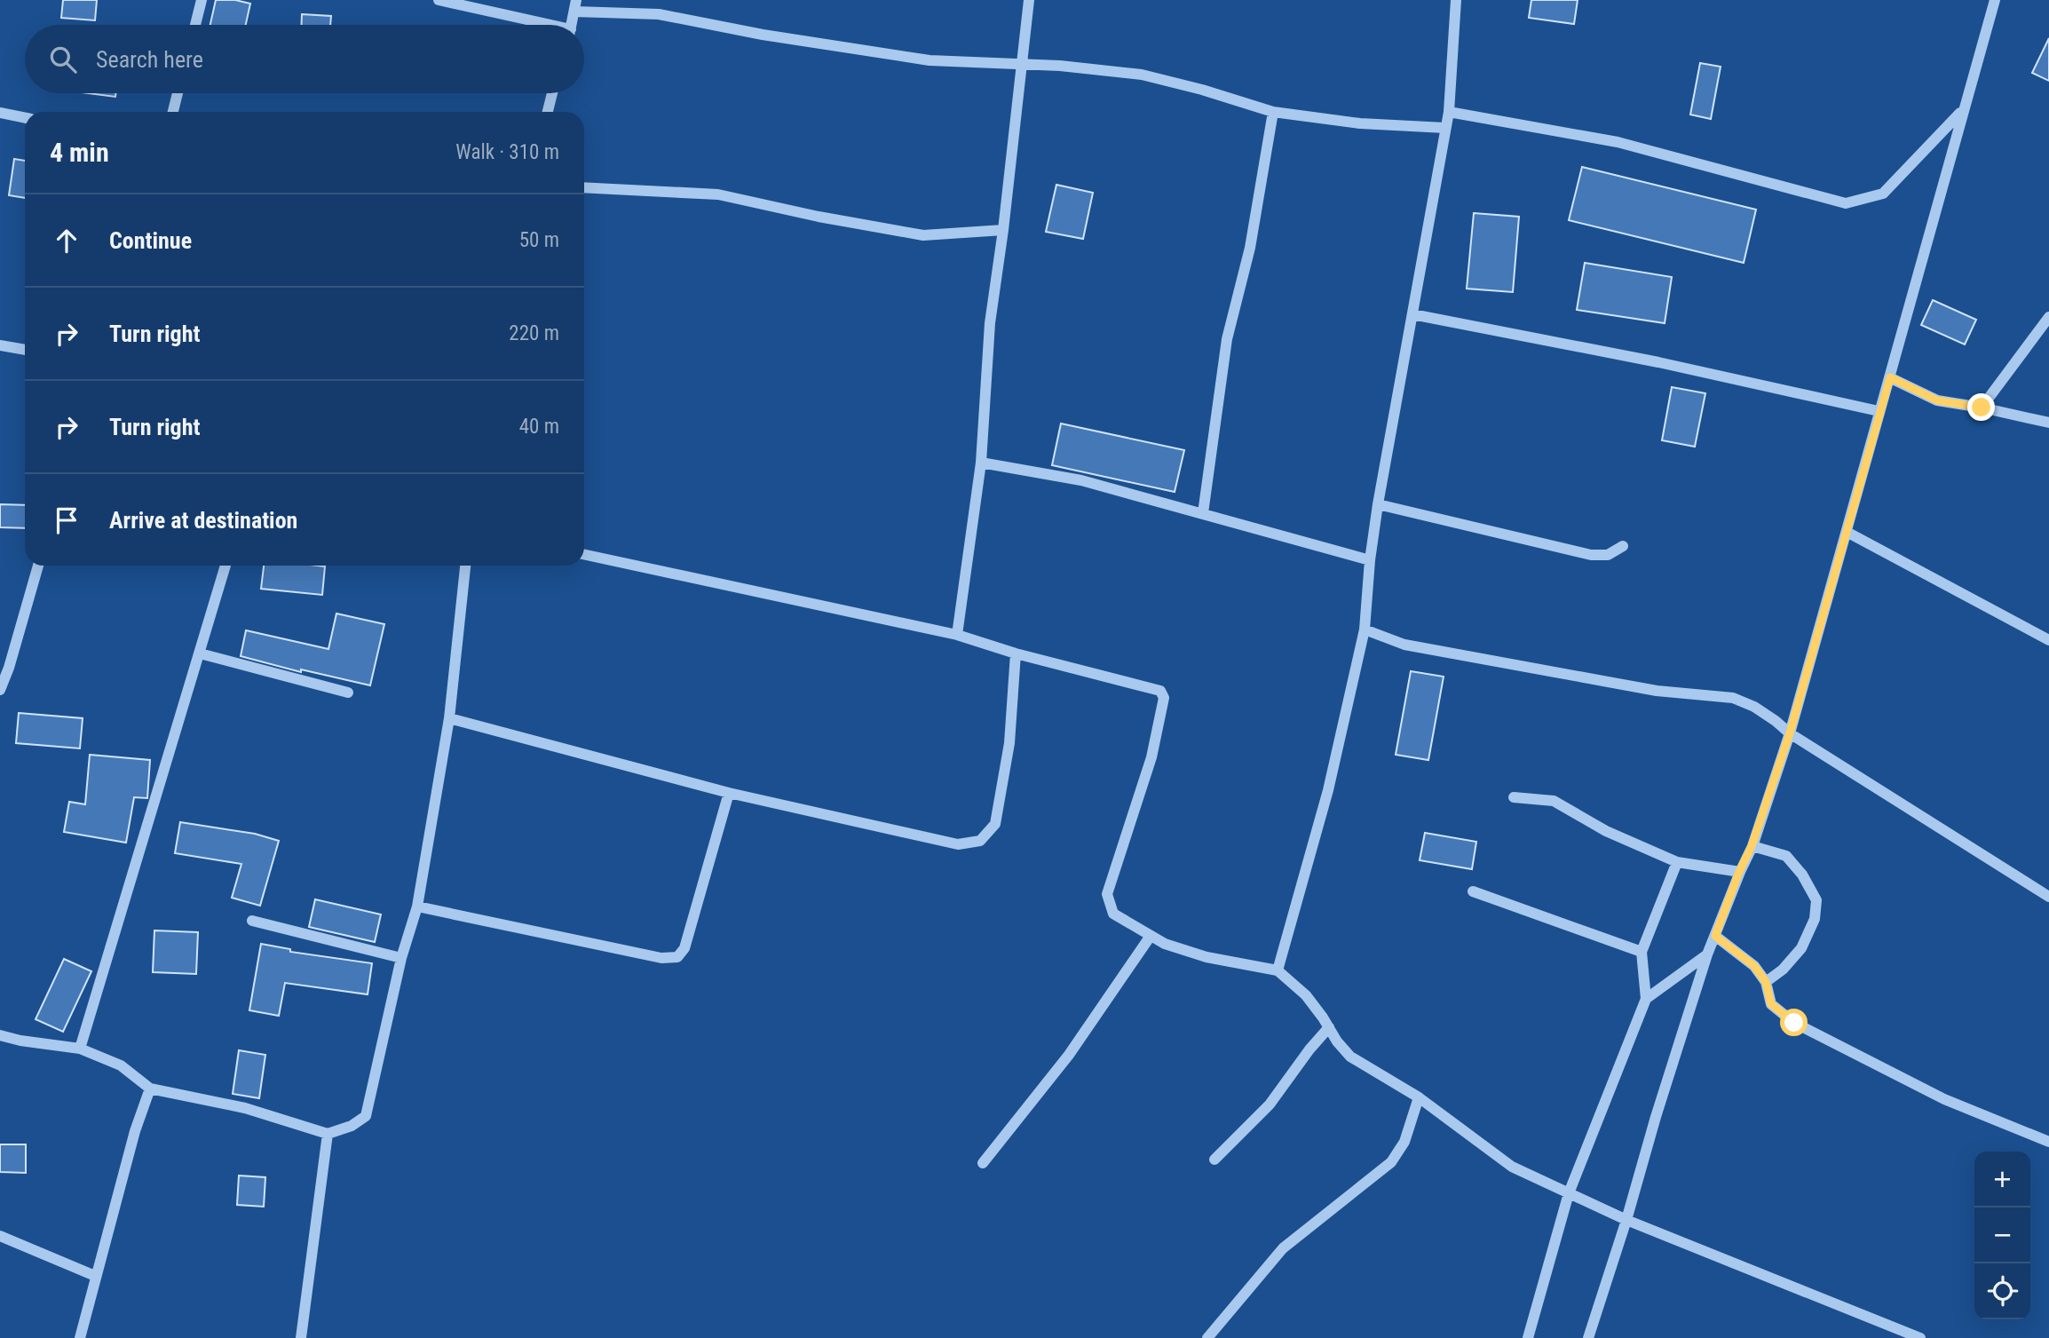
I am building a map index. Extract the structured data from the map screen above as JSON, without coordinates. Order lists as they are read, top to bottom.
{
  "page": {
    "search": "Search here",
    "heading": ["4 min", "Walk · 310 m"],
    "list": [
      ["Continue", "50 m"],
      ["Turn right", "220 m"],
      ["Turn right", "40 m"],
      "Arrive at destination"
    ],
    "map_buttons": ["+", "−"]
  }
}
